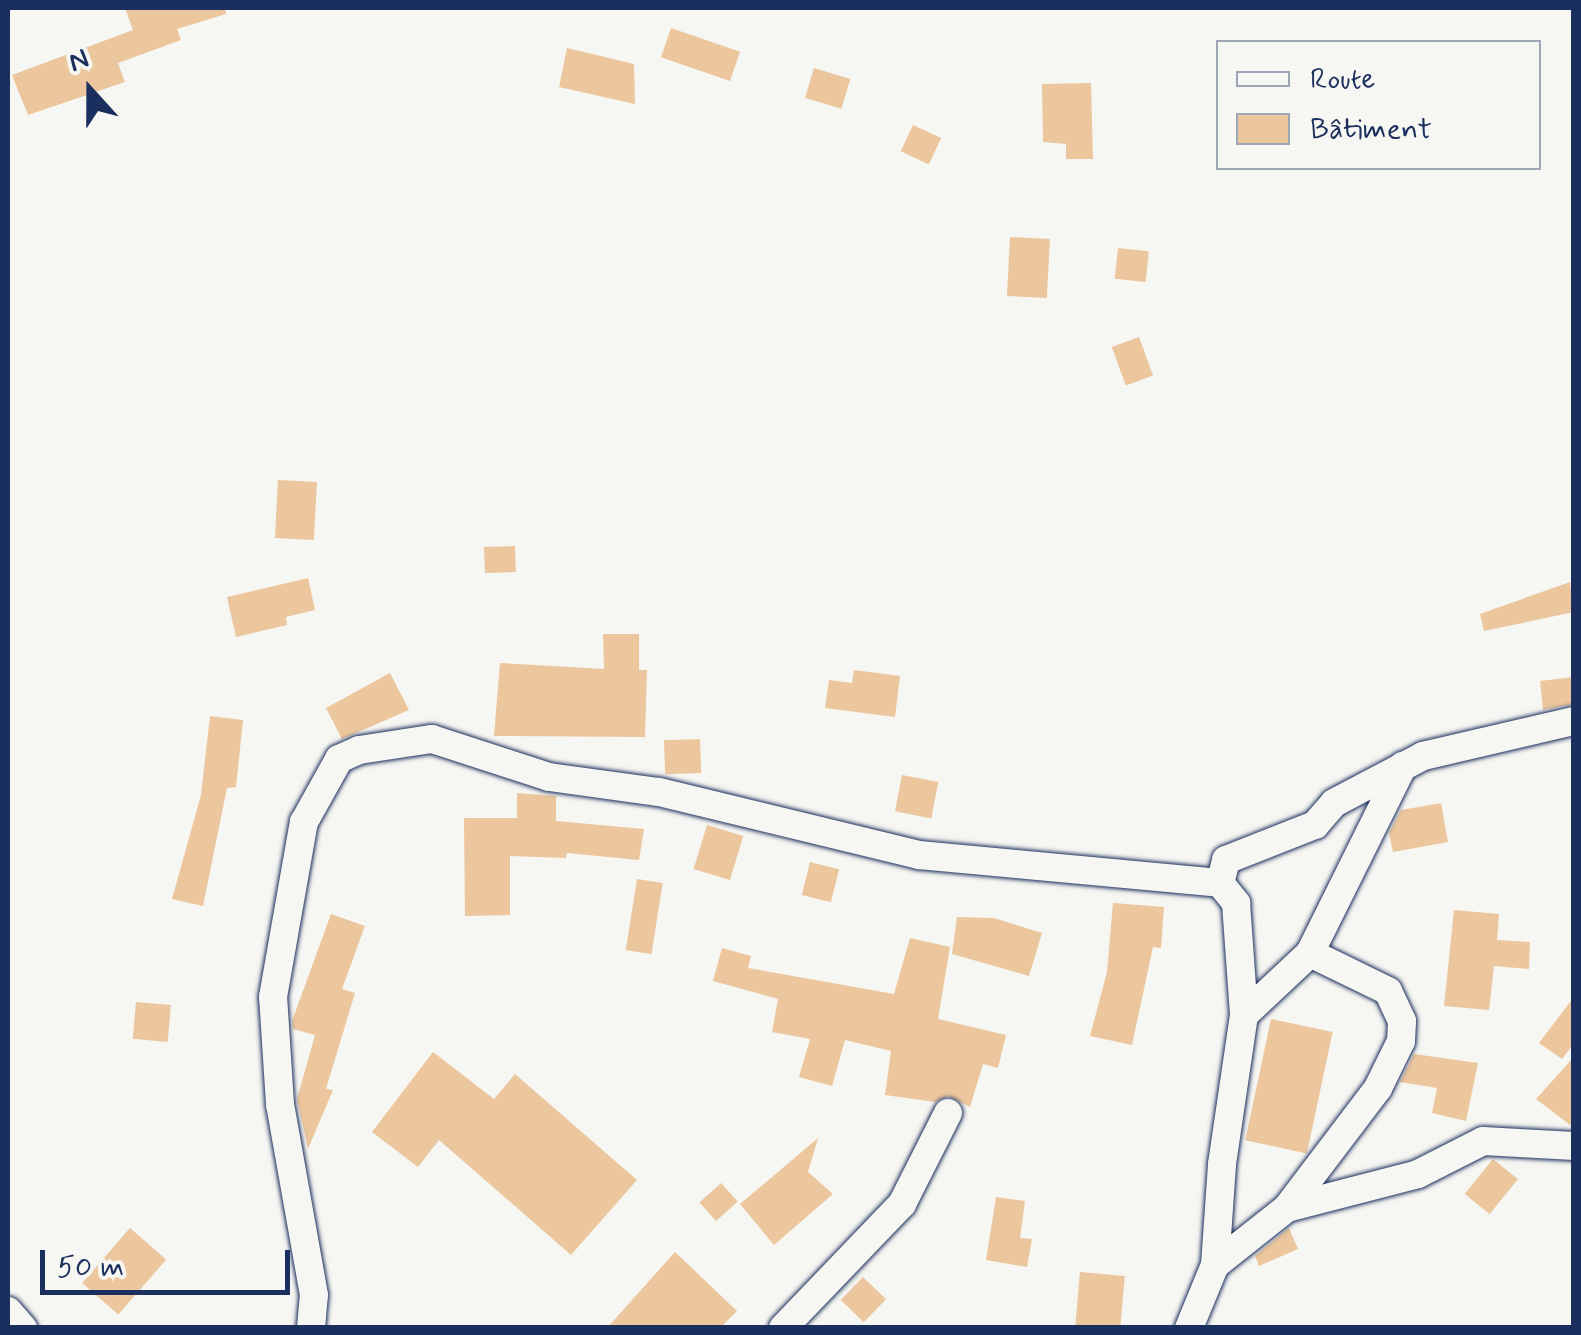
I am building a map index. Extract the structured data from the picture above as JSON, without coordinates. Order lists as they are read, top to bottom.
{
  "legend": ["Route", "Bâtiment"],
  "scale_bar": "50 m",
  "north": "top"
}
